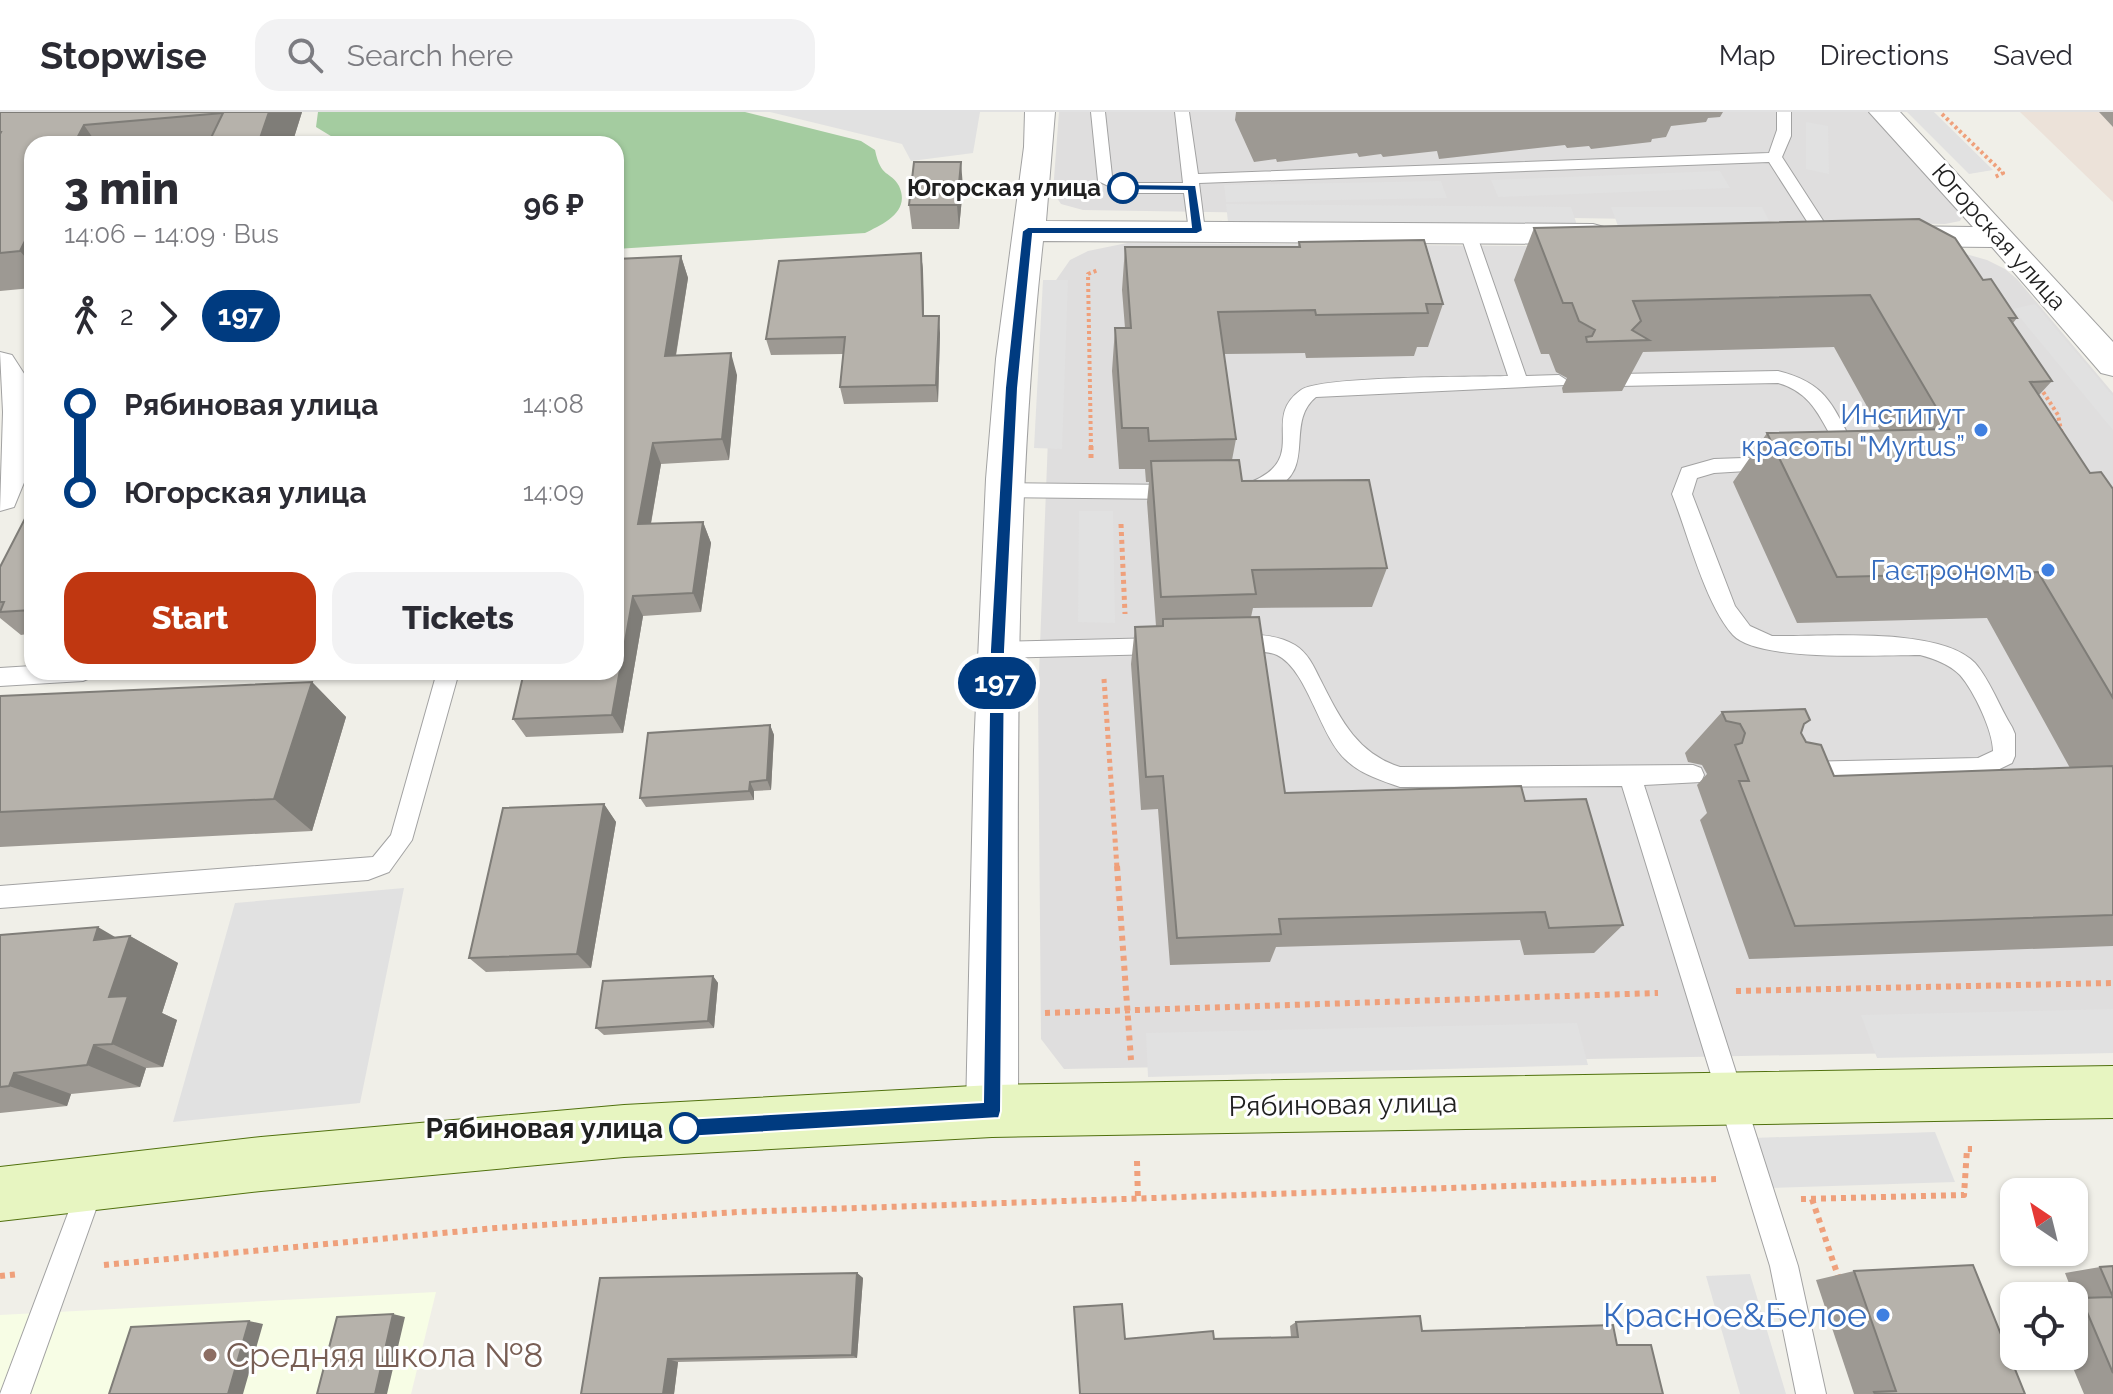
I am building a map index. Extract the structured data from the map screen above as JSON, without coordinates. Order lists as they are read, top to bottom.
{
  "streets": {
    "street": ["Югорская улица", "Рябиновая улица"]
  },
  "places": [
    "Югорская улица",
    "Институт красоты \"Myrtus”",
    "Гастрономъ",
    "Рябиновая улица",
    "Красное&Белое",
    "Средняя школа №8"
  ],
  "lines": ["bus line 197"],
  "north": "top left",
  "page": {
    "header": "Stopwise",
    "search": "Search here",
    "nav": ["Map", "Directions", "Saved"],
    "on_map": "197",
    "heading": ["3 min", "14:06 – 14:09 · Bus", "96 ₽"],
    "legs": ["2", "197"],
    "list": [
      {
        "name": "Рябиновая улица",
        "value": "14:08"
      },
      {
        "name": "Югорская улица",
        "value": "14:09"
      }
    ],
    "buttons": ["Start", "Tickets"]
  }
}
